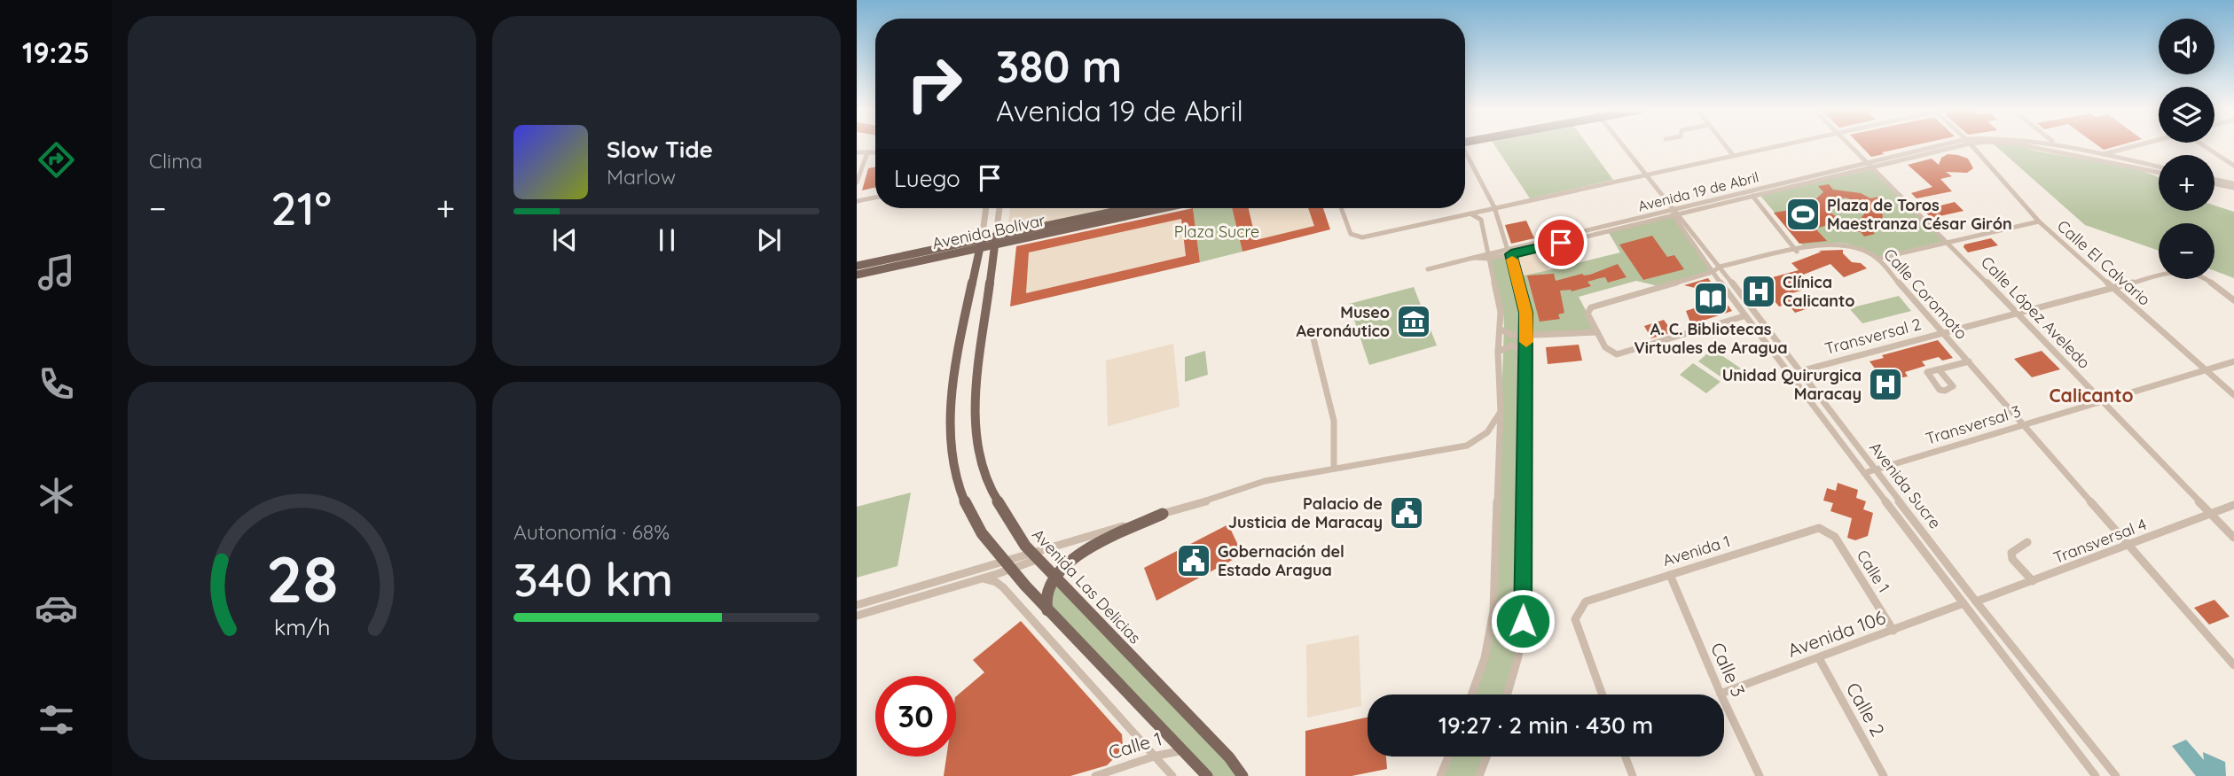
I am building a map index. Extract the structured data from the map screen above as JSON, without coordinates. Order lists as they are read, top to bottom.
{
  "streets": {
    "main road": ["Avenida Bolívar", "Avenida Las Delicias"],
    "street": [
      "Avenida 19 de Abril",
      "Calle El Calvario",
      "Calle Coromoto",
      "Calle López Aveledo",
      "Transversal 2",
      "Transversal 3",
      "Avenida Sucre",
      "Transversal 4",
      "Avenida 1",
      "Calle 1",
      "Avenida 106",
      "Calle 3",
      "Calle 2"
    ]
  },
  "crossings": [
    ["Avenida 19 de Abril", "Calle López Aveledo"],
    ["Avenida 19 de Abril", "Avenida Sucre"],
    ["Avenida Bolívar", "Avenida Las Delicias"],
    ["Calle El Calvario", "Transversal 2"],
    ["Calle El Calvario", "Transversal 3"],
    ["Calle Coromoto", "Transversal 2"],
    ["Calle Coromoto", "Transversal 3"],
    ["Calle Coromoto", "Avenida Sucre"],
    ["Calle Coromoto", "Transversal 4"],
    ["Calle López Aveledo", "Transversal 2"],
    ["Calle López Aveledo", "Transversal 3"],
    ["Calle López Aveledo", "Transversal 4"],
    ["Transversal 2", "Avenida Sucre"],
    ["Transversal 3", "Avenida Sucre"],
    ["Avenida Sucre", "Transversal 4"],
    ["Avenida Sucre", "Avenida 106"],
    ["Avenida 1", "Calle 1"],
    ["Avenida 1", "Calle 3"],
    ["Calle 1", "Avenida 106"],
    ["Avenida 106", "Calle 3"],
    ["Avenida 106", "Calle 2"]
  ],
  "districts": ["Calicanto"],
  "parks": ["Plaza Sucre"],
  "places": {
    "sports": ["Plaza de Toros Maestranza César Girón"],
    "hospital": ["Clínica Calicanto", "Unidad Quirurgica Maracay"],
    "library": ["A. C. Bibliotecas Virtuales de Aragua"],
    "museum": ["Museo Aeronáutico"],
    "public building": ["Palacio de Justicia de Maracay", "Gobernación del Estado Aragua"]
  },
  "page": {
    "tabs": "19:25",
    "tile": [
      "Clima",
      ["Autonomía · 68%", "340 km"]
    ],
    "map_buttons": ["+", "−"],
    "turn": ["380 m", "Avenida 19 de Abril"],
    "song": ["Slow Tide", "Marlow"],
    "then": "Luego",
    "heat": ["−", "21°", "+"],
    "limit": "30",
    "trip": "19:27 · 2 min · 430 m",
    "gauge": ["28", "km/h"]
  }
}
